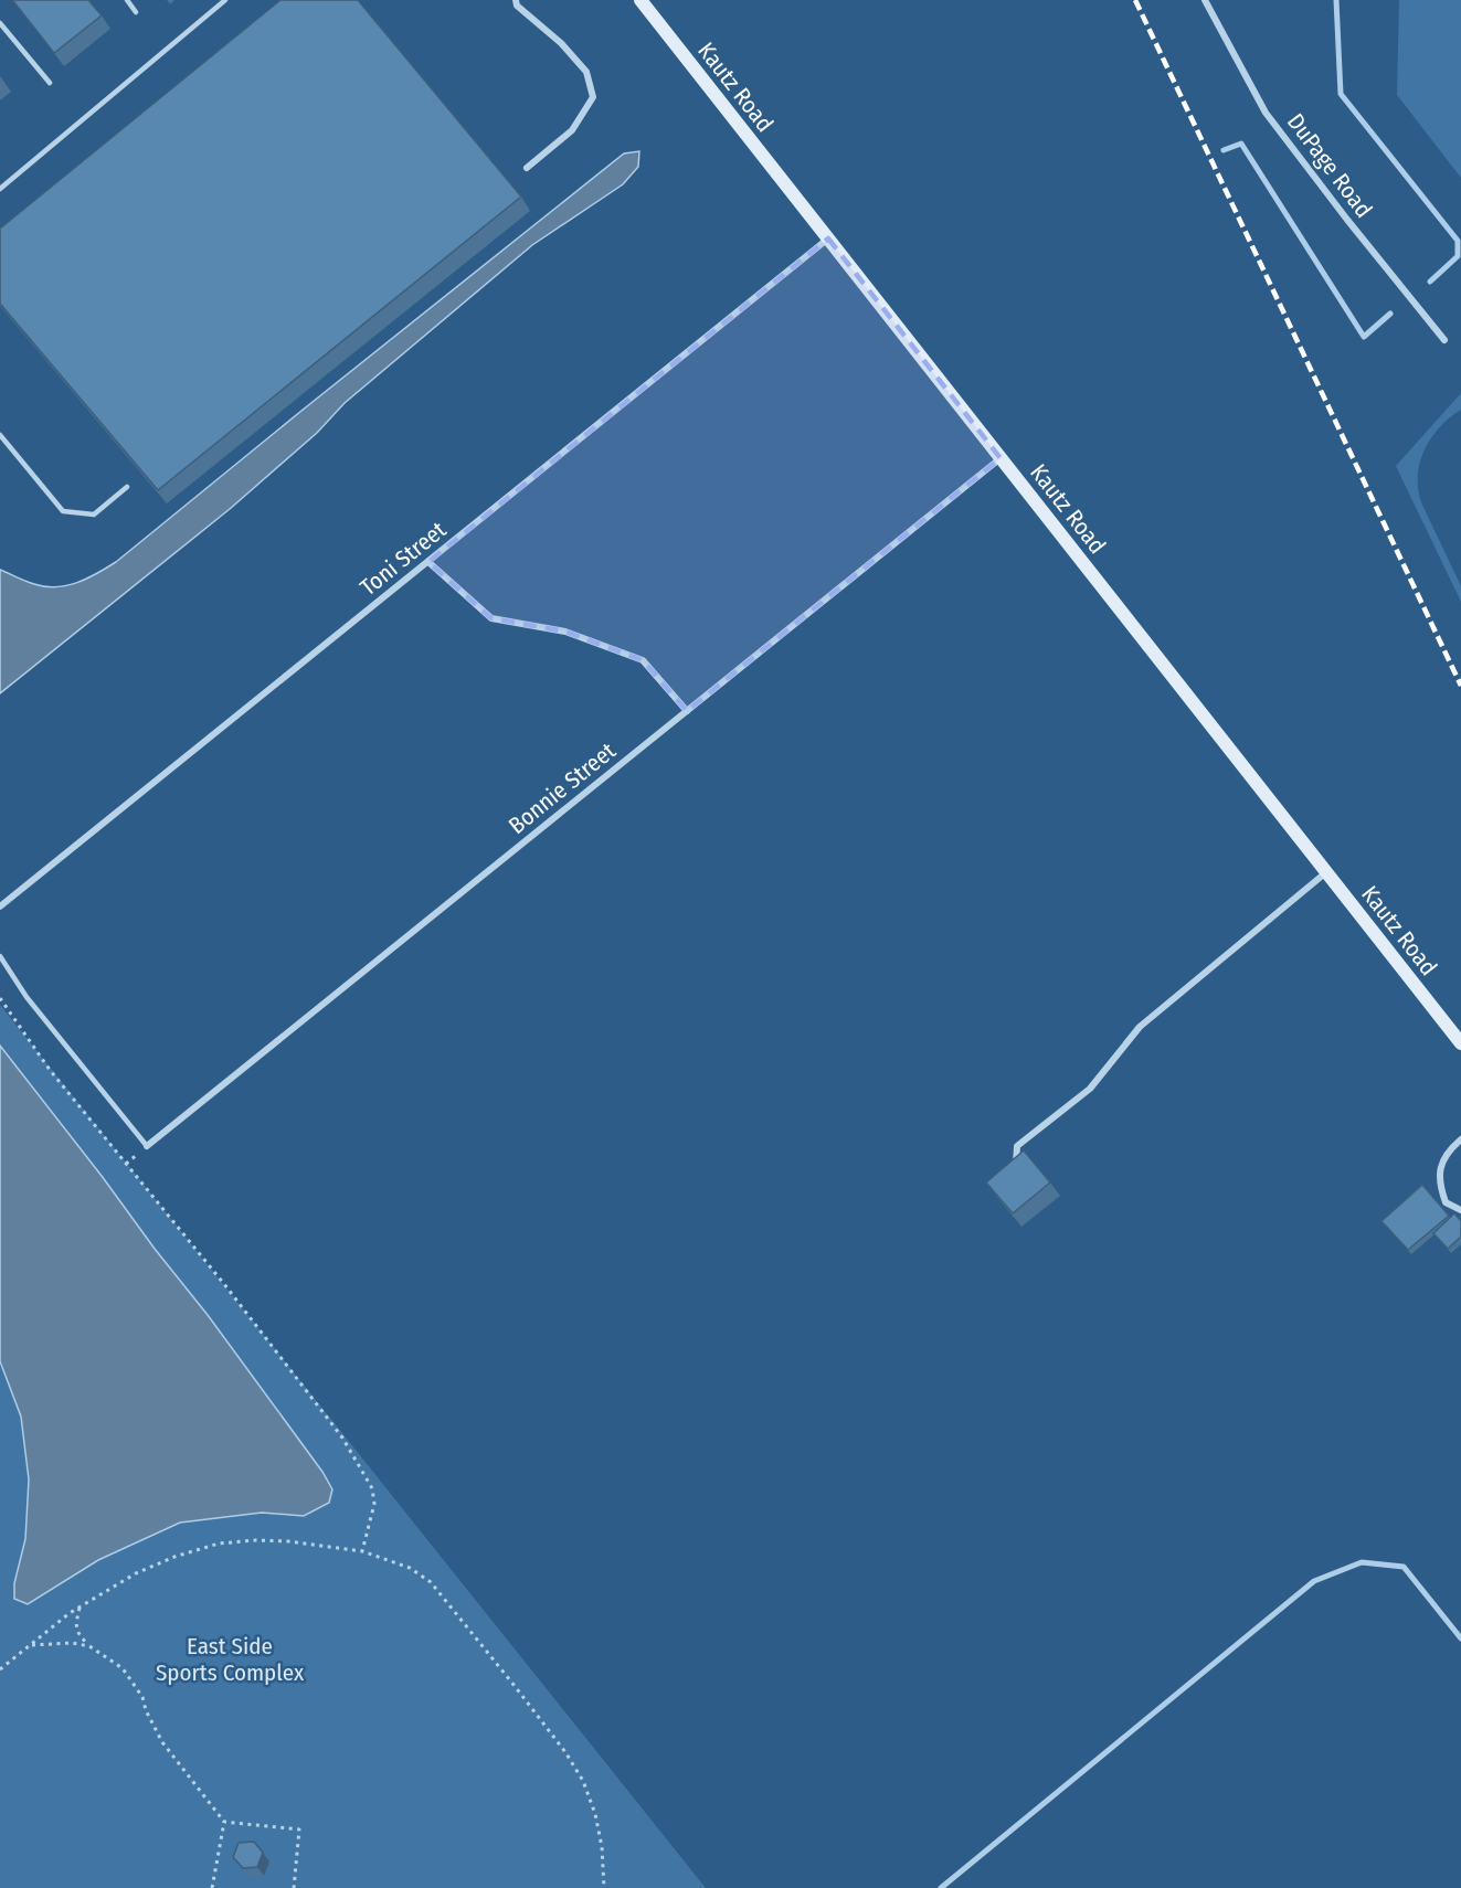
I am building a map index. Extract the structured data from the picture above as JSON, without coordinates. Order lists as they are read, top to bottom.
{
  "streets": {
    "street": [
      "Kautz Road",
      "DuPage Road",
      "Toni Street",
      "Bonnie Street"
    ]
  },
  "crossings": [
    ["Kautz Road", "Toni Street"],
    ["Kautz Road", "Bonnie Street"]
  ],
  "parks": ["East Side Sports Complex"]
}
